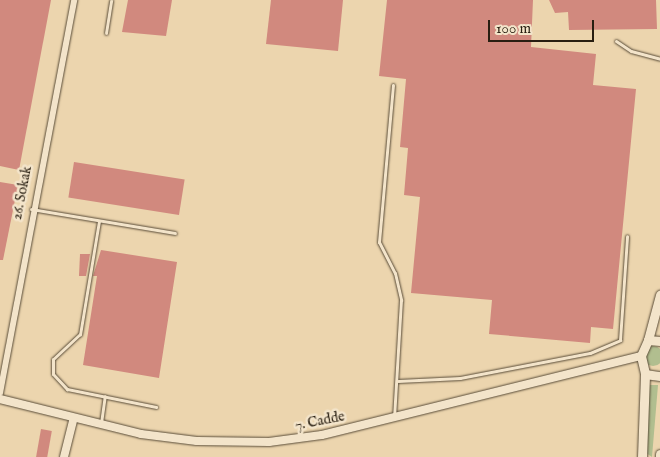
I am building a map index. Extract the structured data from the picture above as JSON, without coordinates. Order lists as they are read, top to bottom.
{
  "streets": {
    "street": ["26. Sokak", "7. Cadde"]
  },
  "scale_bar": "100 m"
}
